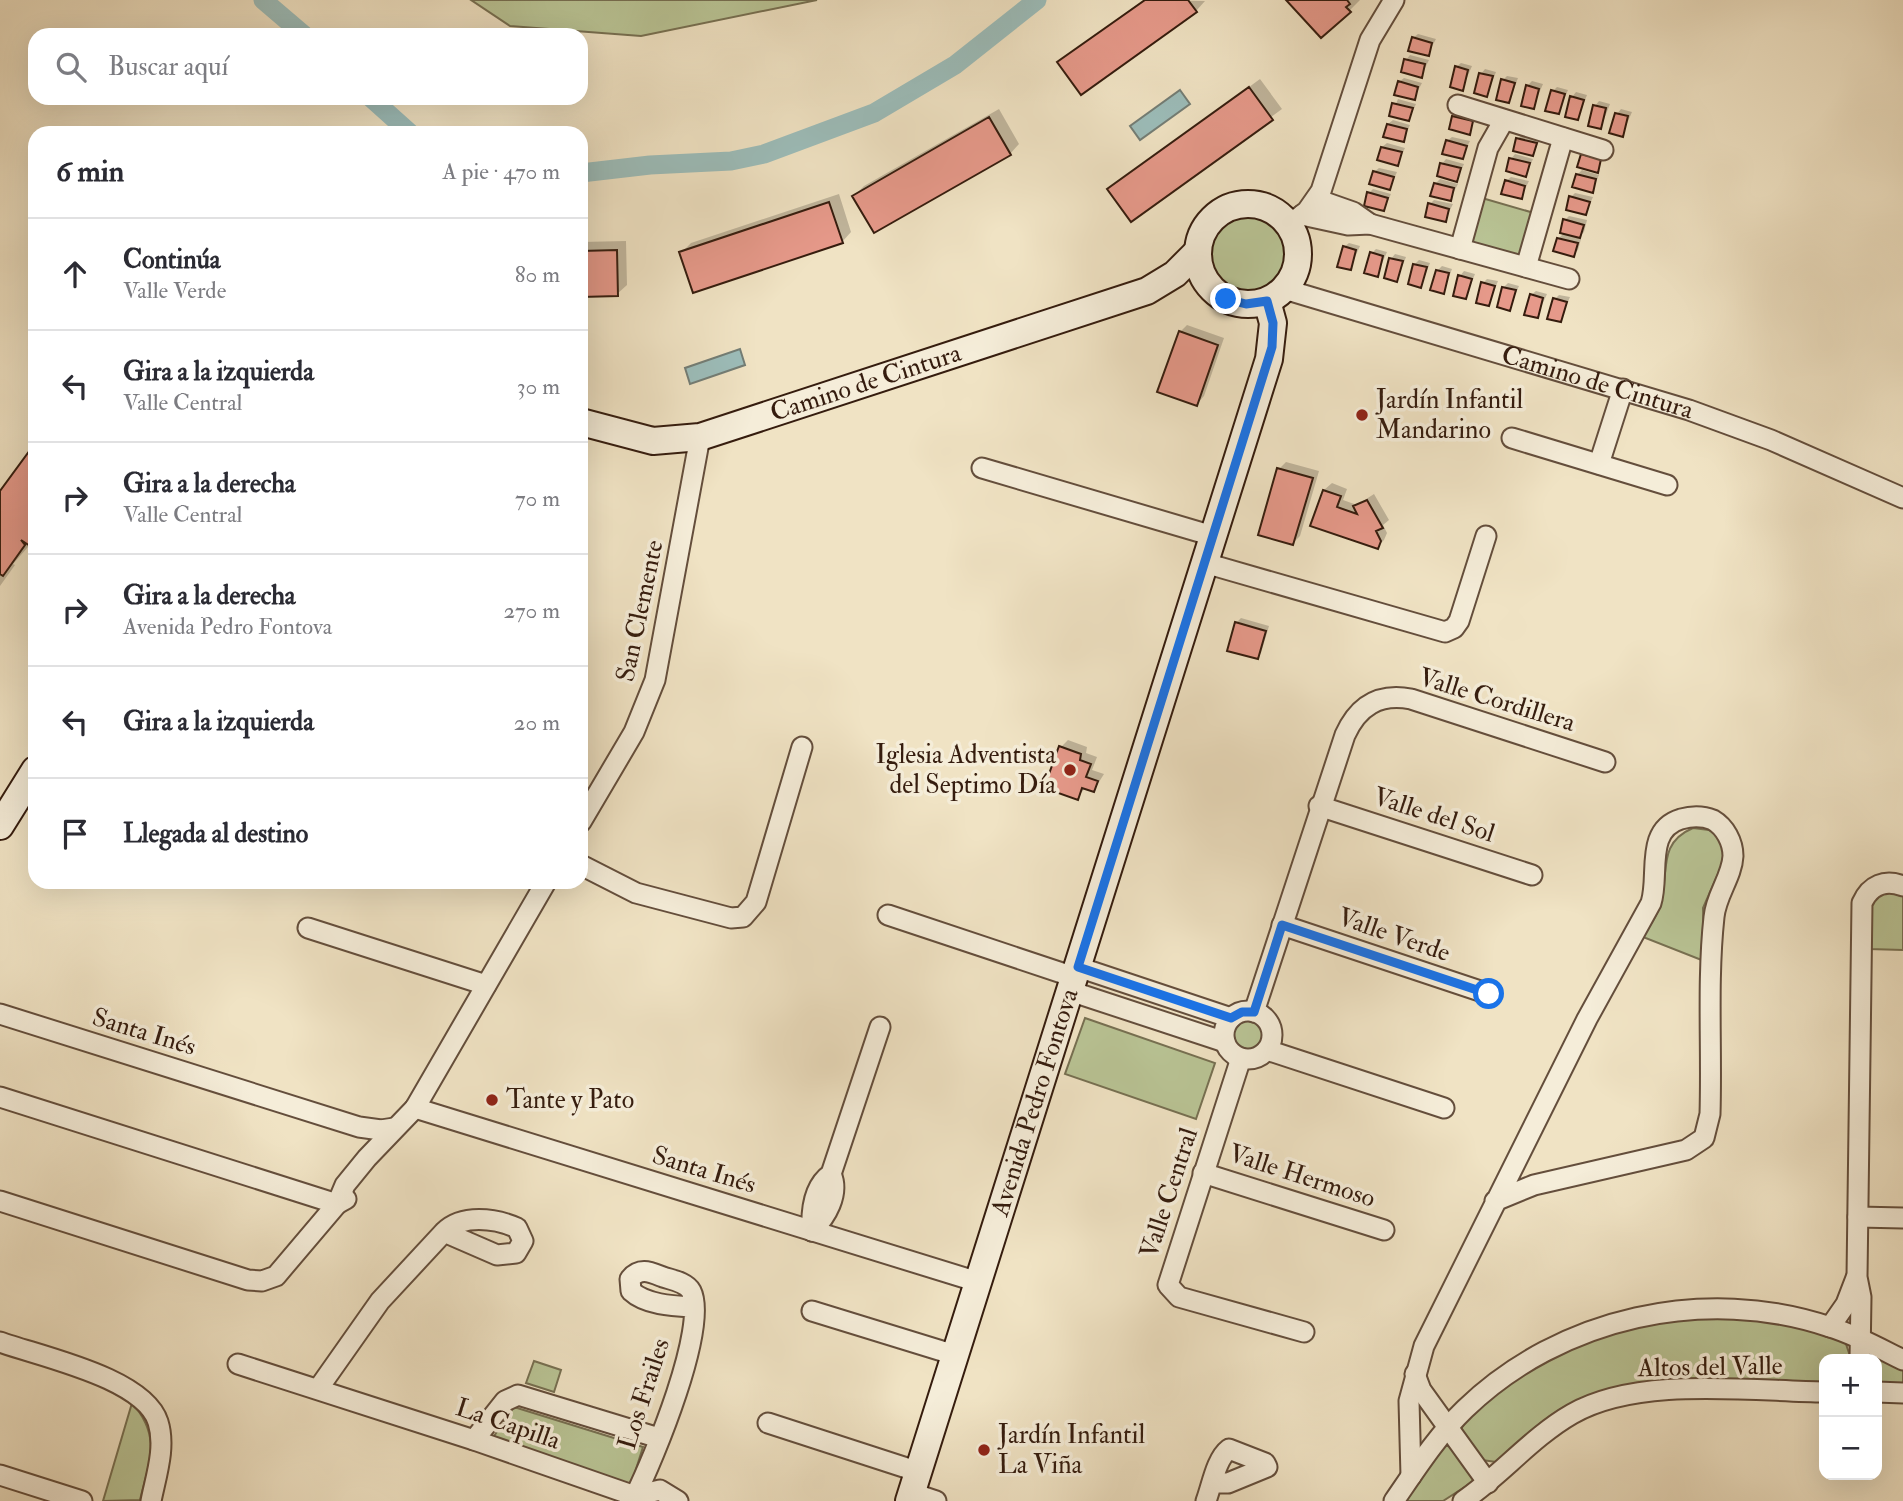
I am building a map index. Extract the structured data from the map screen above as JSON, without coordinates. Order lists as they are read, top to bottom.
{
  "streets": {
    "street": [
      "Camino de Cintura",
      "San Clemente",
      "Valle Cordillera",
      "Valle del Sol",
      "Valle Verde",
      "Santa Inés",
      "Avenida Pedro Fontova",
      "Valle Hermoso",
      "Valle Central",
      "Altos del Valle",
      "Los Frailes",
      "La Capilla"
    ]
  },
  "crossings": [
    ["Camino de Cintura", "San Clemente"],
    ["Camino de Cintura", "Avenida Pedro Fontova"],
    ["Valle Cordillera", "Valle del Sol"],
    ["Santa Inés", "Avenida Pedro Fontova"],
    ["Valle Hermoso", "Valle Central"],
    ["Los Frailes", "La Capilla"]
  ],
  "places": [
    "Jardín Infantil Mandarino",
    "Iglesia Adventista del Septimo Día",
    "Tante y Pato",
    "Jardín Infantil La Viña"
  ],
  "page": {
    "search": "Buscar aquí",
    "heading": ["6 min", "A pie · 470 m"],
    "list": [
      ["Continúa", "Valle Verde", "80 m"],
      ["Gira a la izquierda", "Valle Central", "30 m"],
      ["Gira a la derecha", "Valle Central", "70 m"],
      ["Gira a la derecha", "Avenida Pedro Fontova", "270 m"],
      ["Gira a la izquierda", "20 m"],
      "Llegada al destino"
    ],
    "map_buttons": ["+", "−"]
  }
}
